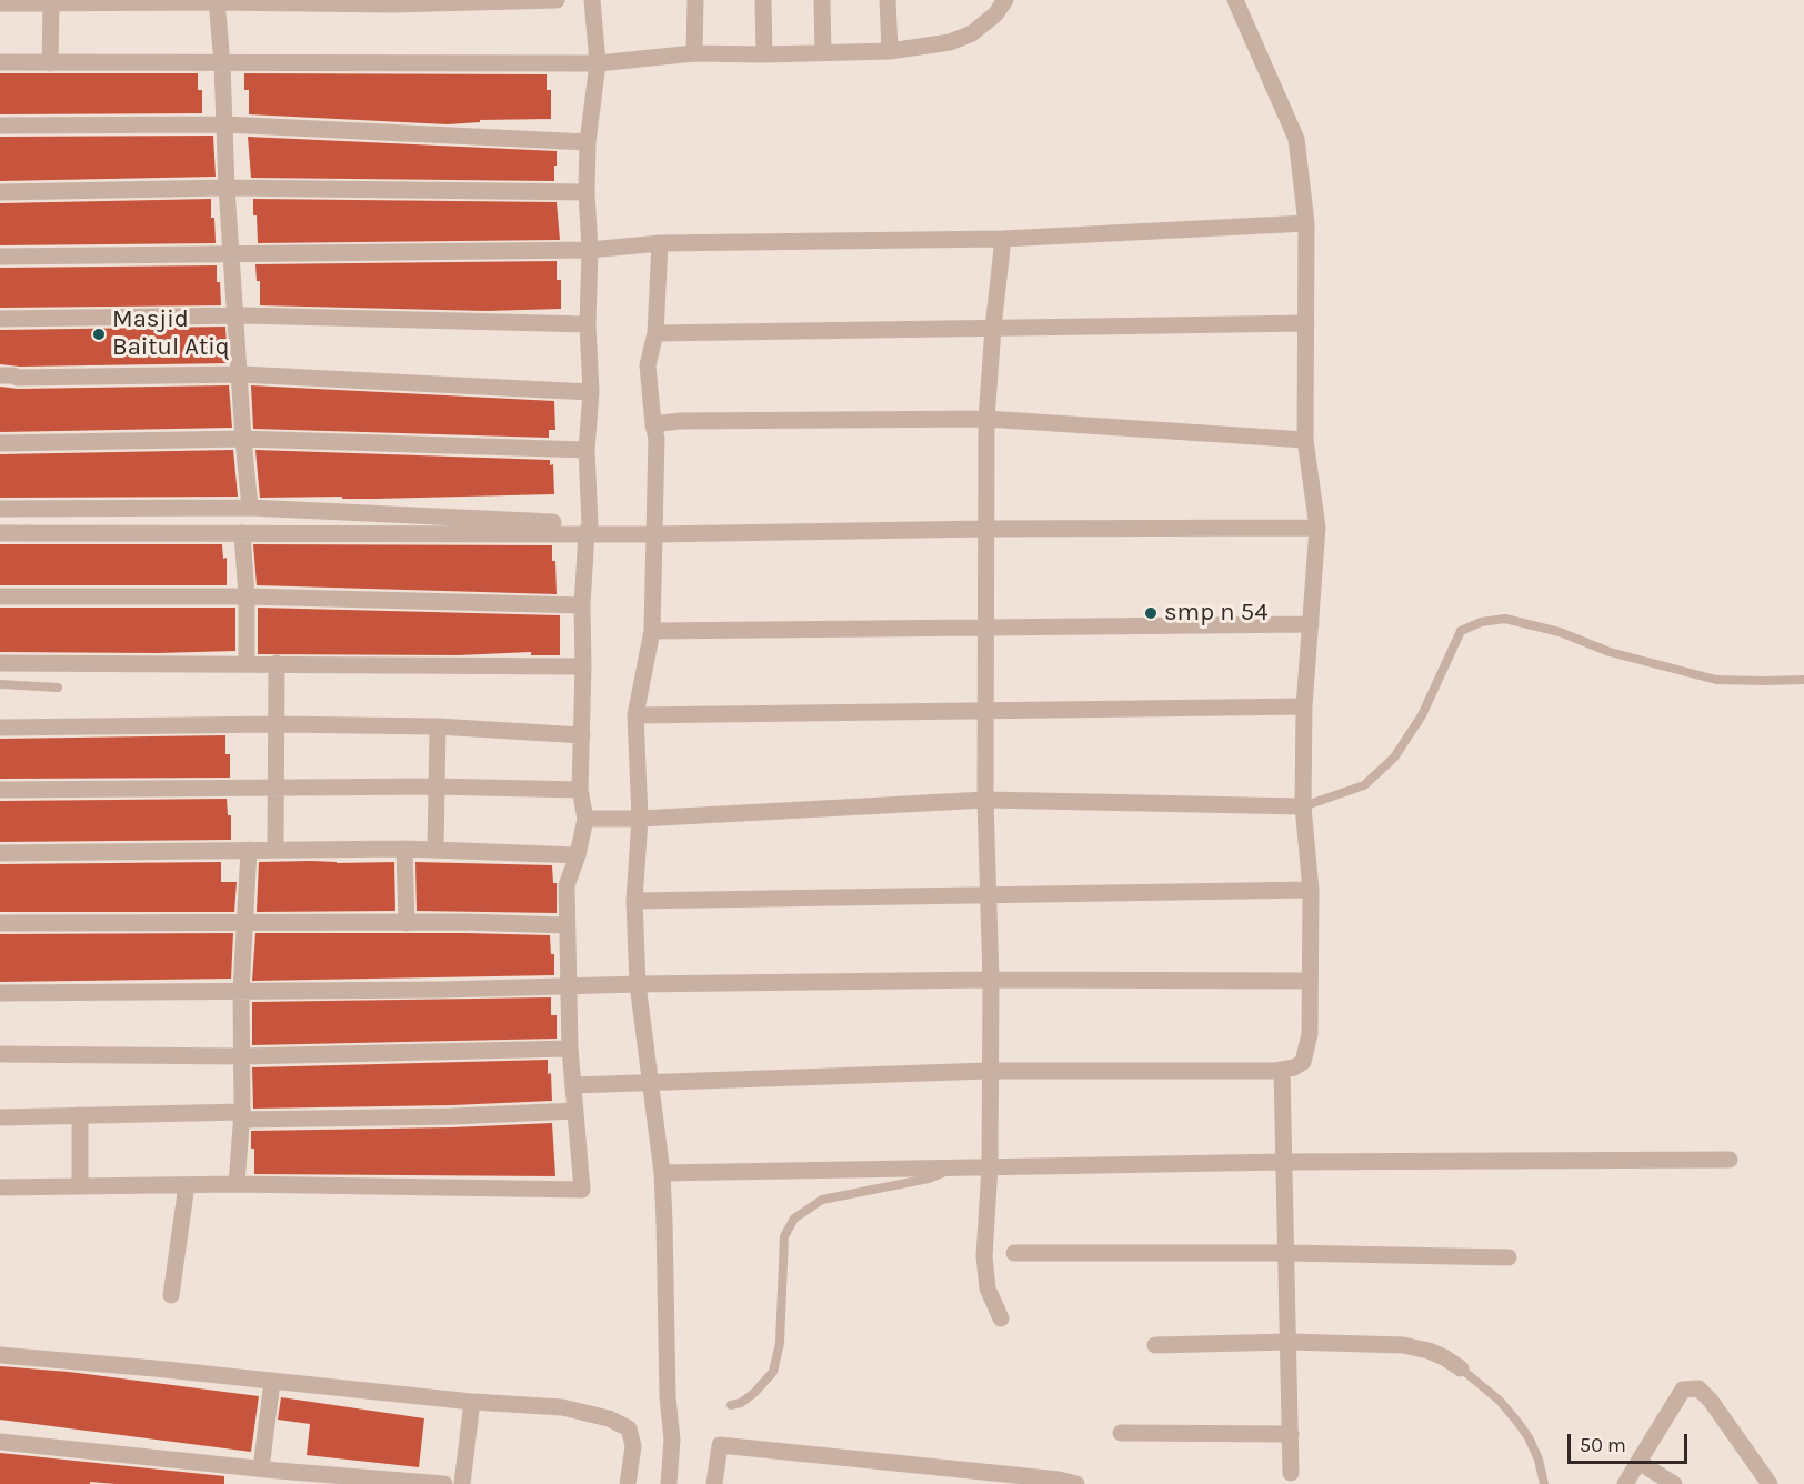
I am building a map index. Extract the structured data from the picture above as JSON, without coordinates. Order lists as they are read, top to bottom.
{
  "places": ["Masjid Baitul Atiq", "smp n 54"],
  "scale_bar": "50 m"
}
